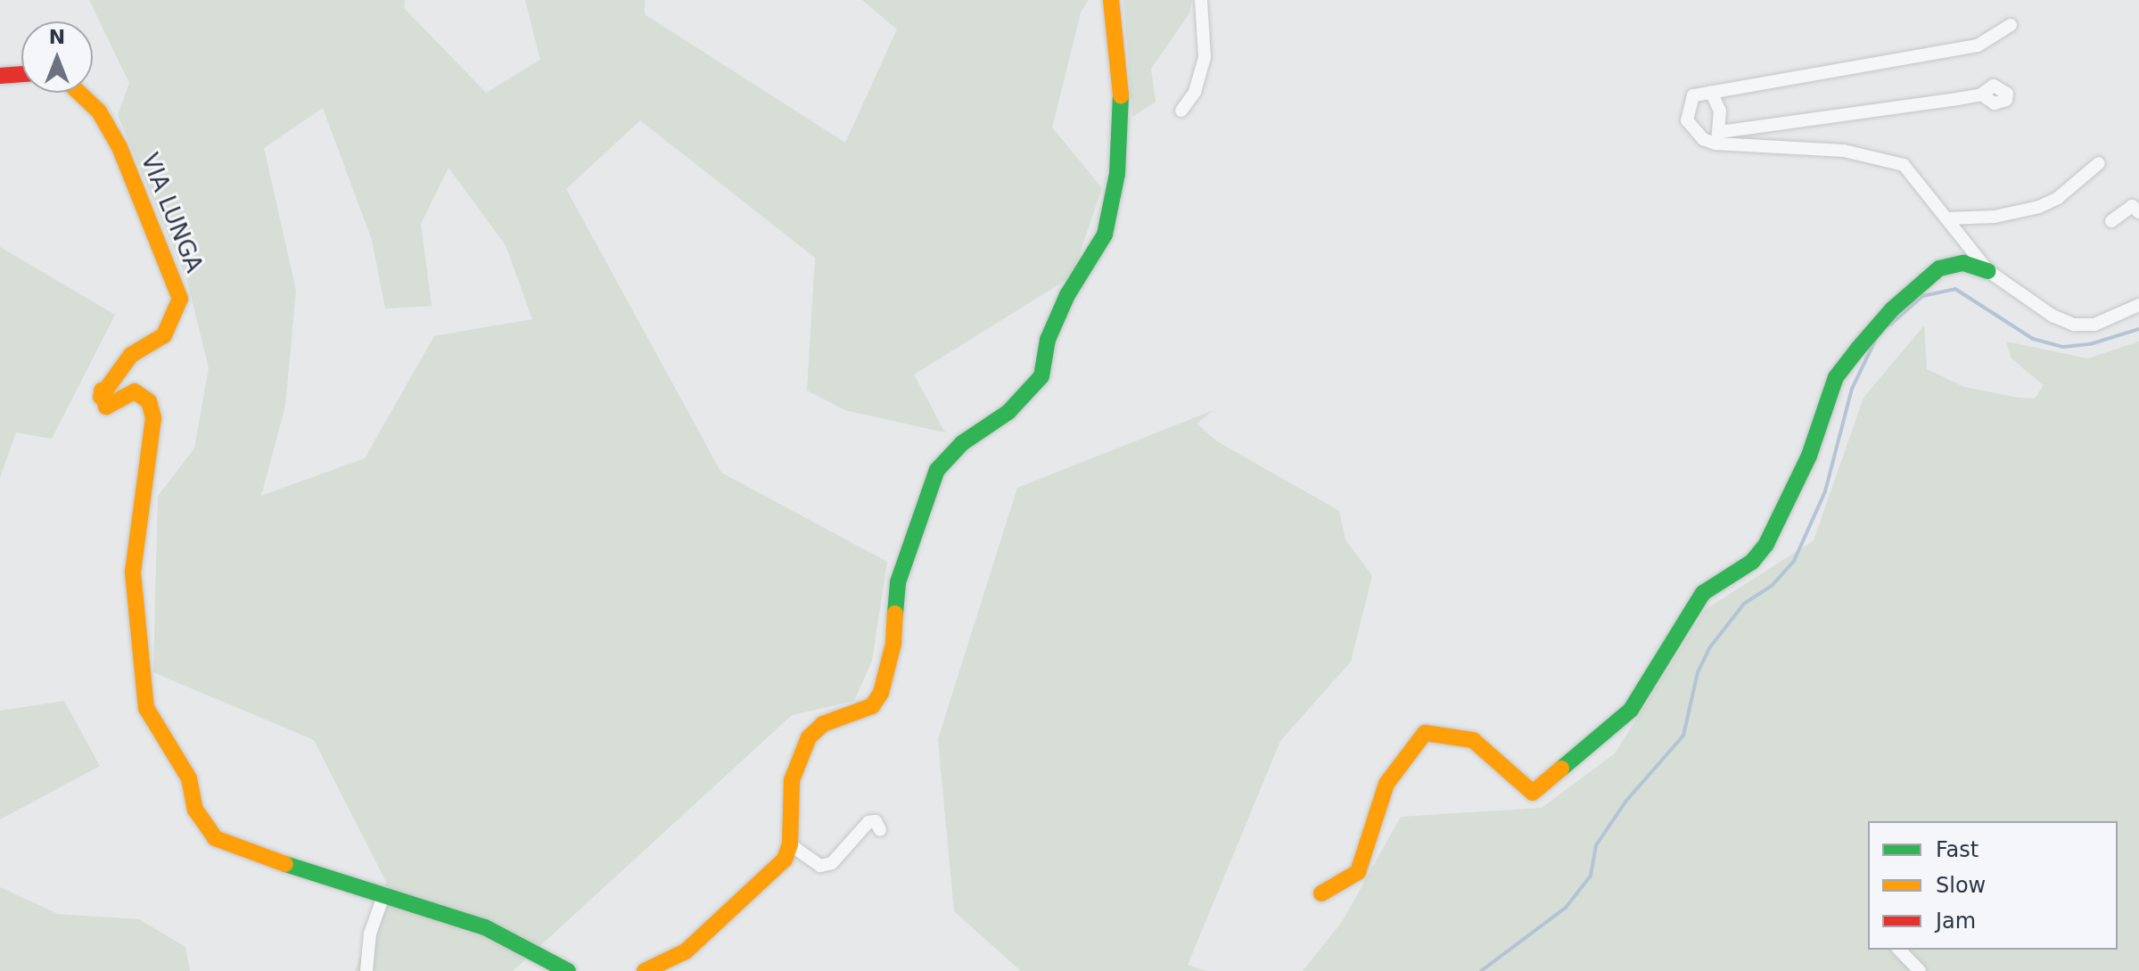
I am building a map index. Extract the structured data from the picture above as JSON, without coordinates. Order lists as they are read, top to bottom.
{
  "streets": {
    "street": ["VIA LUNGA"]
  },
  "legend": ["Fast", "Slow", "Jam"],
  "north": "top"
}
